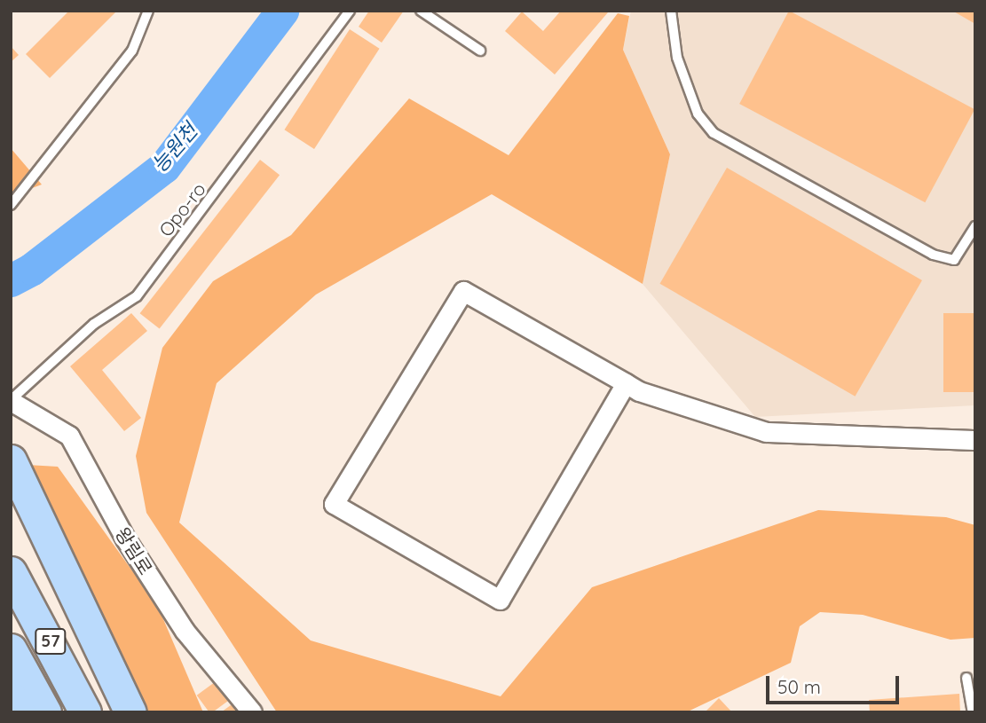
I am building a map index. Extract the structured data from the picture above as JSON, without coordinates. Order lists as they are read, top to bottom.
{
  "streets": {
    "highway": ["57"],
    "street": ["왕림로"],
    "lane": ["Opo-ro"]
  },
  "crossings": [
    ["Opo-ro", "왕림로"]
  ],
  "water": ["능원천"],
  "scale_bar": "50 m"
}
